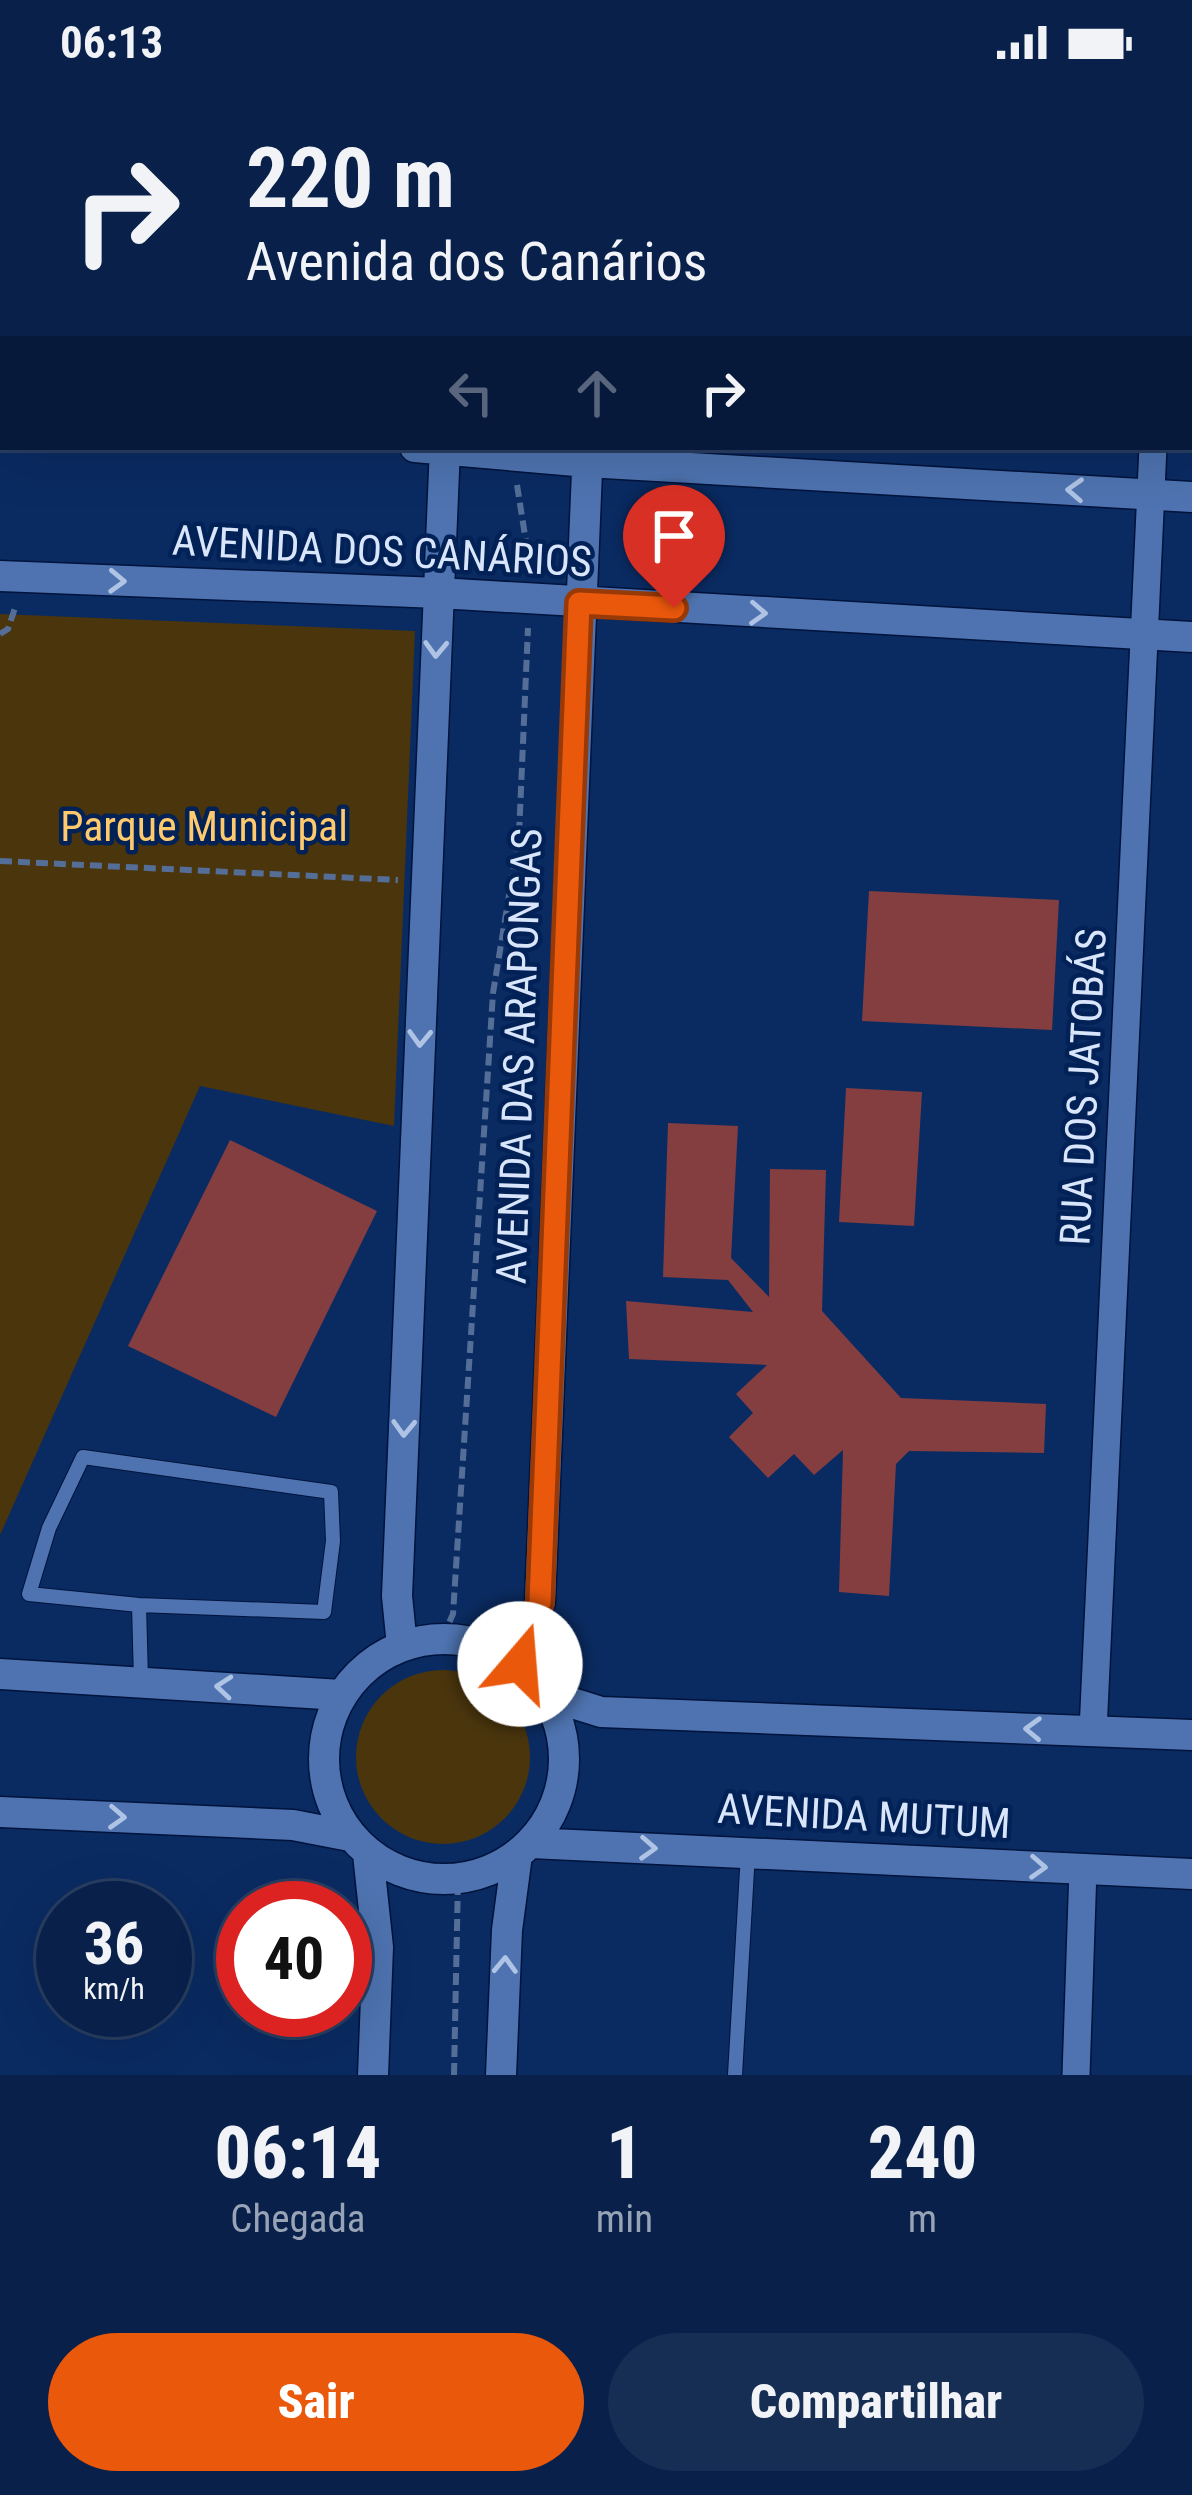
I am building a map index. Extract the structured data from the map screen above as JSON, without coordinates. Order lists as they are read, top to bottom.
{
  "streets": {
    "street": [
      "AVENIDA DOS CANÁRIOS",
      "AVENIDA DAS ARAPONGAS",
      "RUA DOS JATOBÁS",
      "AVENIDA MUTUM"
    ]
  },
  "crossings": [
    ["AVENIDA DOS CANÁRIOS", "AVENIDA DAS ARAPONGAS"],
    ["AVENIDA DOS CANÁRIOS", "RUA DOS JATOBÁS"],
    ["AVENIDA DAS ARAPONGAS", "AVENIDA MUTUM"]
  ],
  "parks": ["Parque Municipal"],
  "page": {
    "status": "06:13",
    "turn": ["220 m", "Avenida dos Canários"],
    "speed": "36 km/h",
    "limit": "40",
    "eta": [
      "06:14",
      "Chegada",
      "1",
      "min",
      "240",
      "m"
    ],
    "buttons": ["Sair", "Compartilhar"]
  }
}
